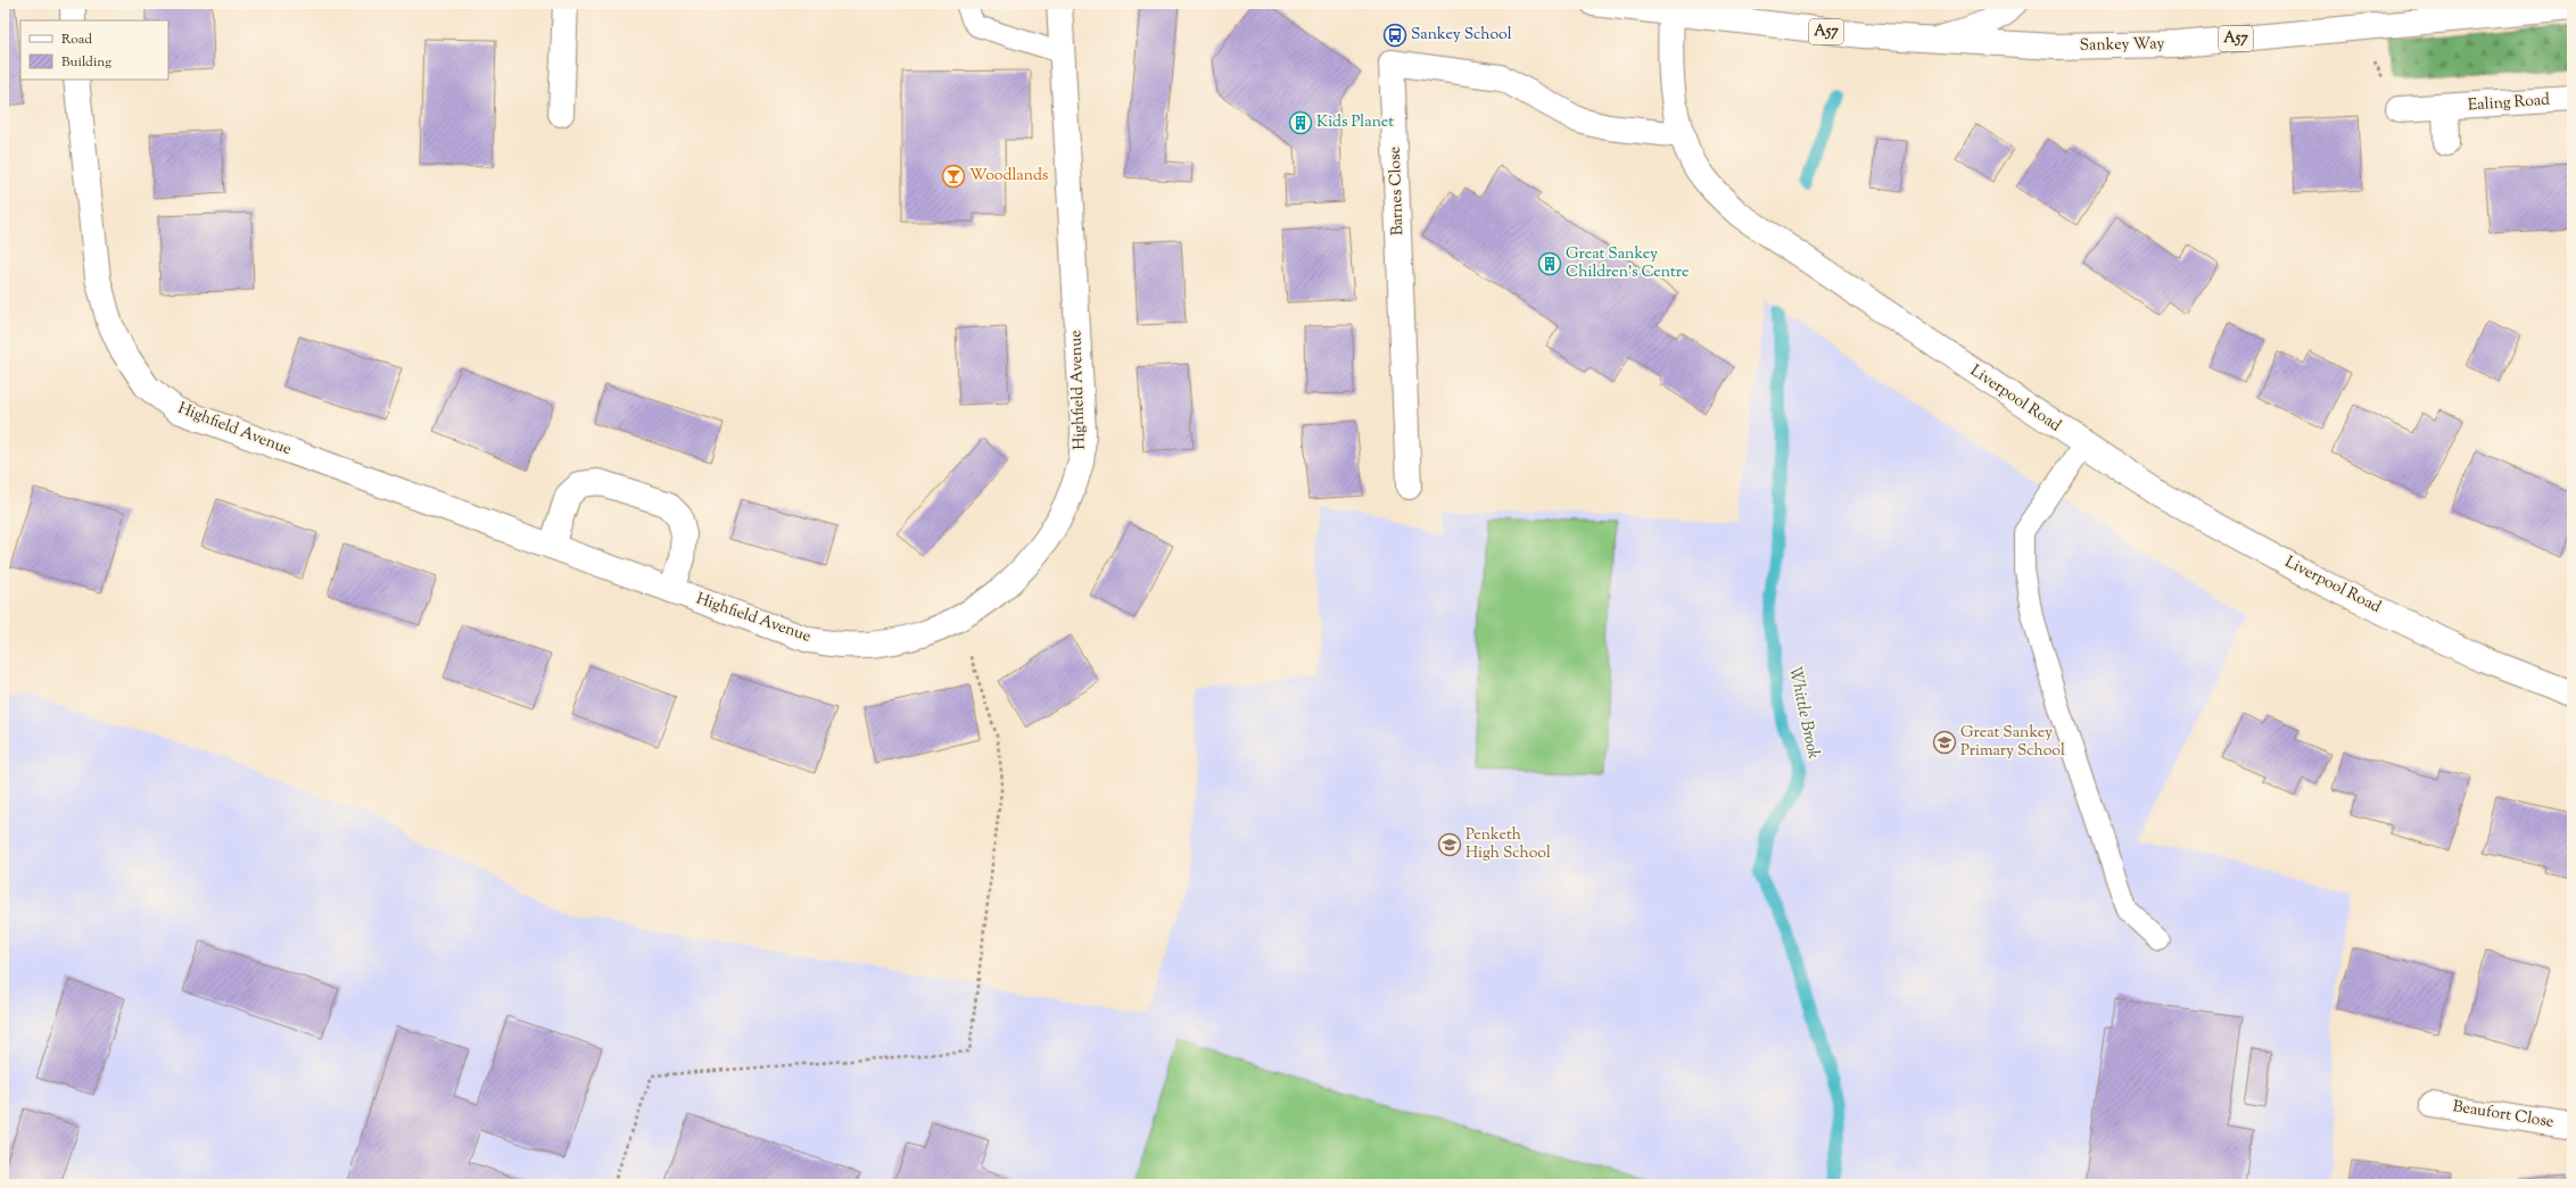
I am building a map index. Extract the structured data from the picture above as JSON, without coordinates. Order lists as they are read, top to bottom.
{
  "streets": {
    "main road": [
      "A57",
      "Sankey Way",
      "Ealing Road",
      "Barnes Close",
      "Highfield Avenue",
      "Liverpool Road",
      "Beaufort Close"
    ]
  },
  "crossings": [
    ["A57", "Sankey Way"],
    ["A57", "Liverpool Road"],
    ["Sankey Way", "Liverpool Road"],
    ["Barnes Close", "Liverpool Road"]
  ],
  "water": ["Whittle Brook"],
  "places": {
    "bus stop": ["Sankey School"],
    "building": ["Kids Planet", "Great Sankey Children's Centre"],
    "bar": ["Woodlands"],
    "school or university": ["Great Sankey Primary School", "Penketh High School"]
  },
  "legend": ["Road", "Building"]
}
